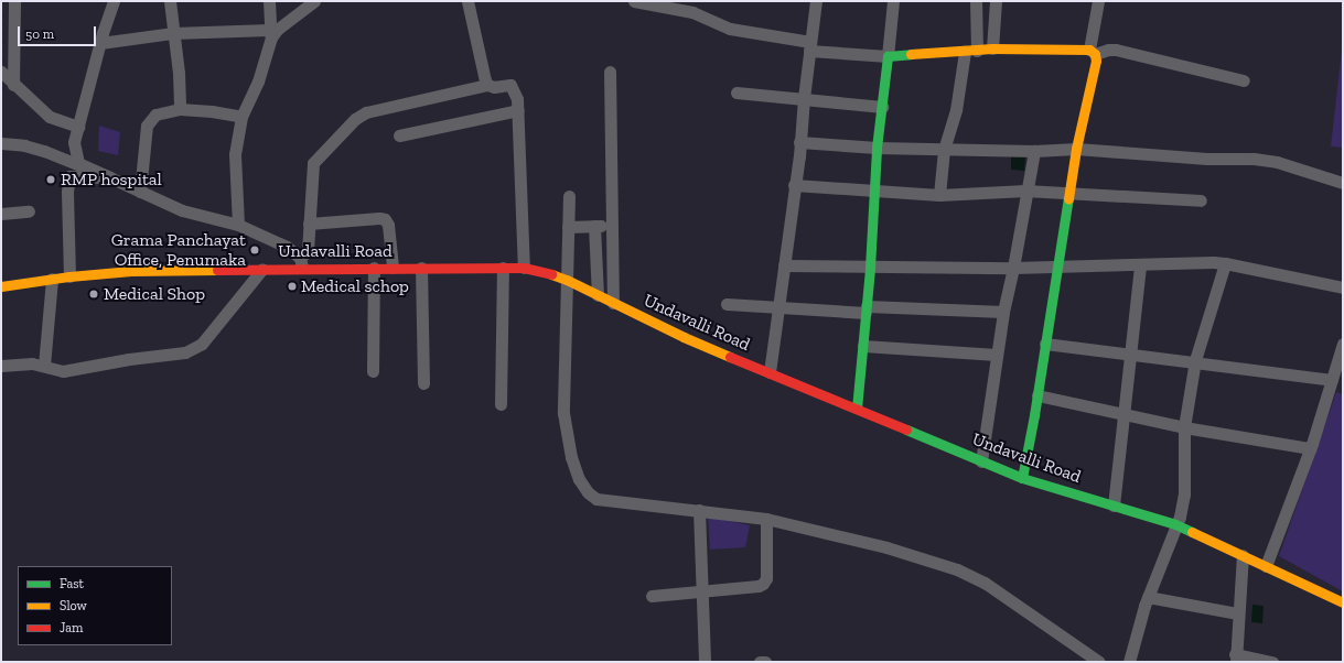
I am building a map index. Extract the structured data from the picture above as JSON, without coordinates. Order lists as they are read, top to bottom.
{
  "streets": {
    "main road": ["Undavalli Road"]
  },
  "places": [
    "RMP hospital",
    "Grama Panchayat Office, Penumaka",
    "Medical schop",
    "Medical Shop"
  ],
  "legend": ["Fast", "Slow", "Jam"],
  "scale_bar": "50 m"
}
